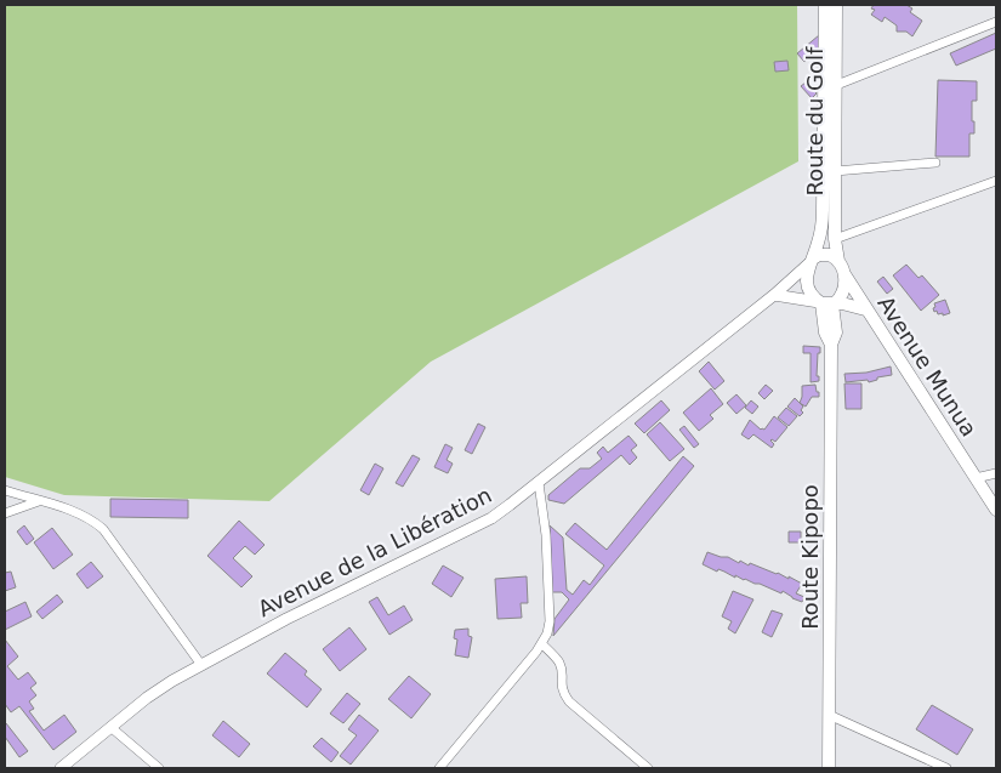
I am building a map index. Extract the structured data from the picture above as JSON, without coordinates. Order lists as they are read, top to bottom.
{
  "streets": {
    "main road": ["Route du Golf", "Avenue Munua", "Route Kipopo"],
    "street": ["Avenue de la Libération"]
  },
  "crossings": [
    ["Route du Golf", "Route Kipopo"],
    ["Avenue Munua", "Avenue de la Libération"],
    ["Avenue Munua", "Route Kipopo"],
    ["Avenue de la Libération", "Route Kipopo"]
  ]
}
